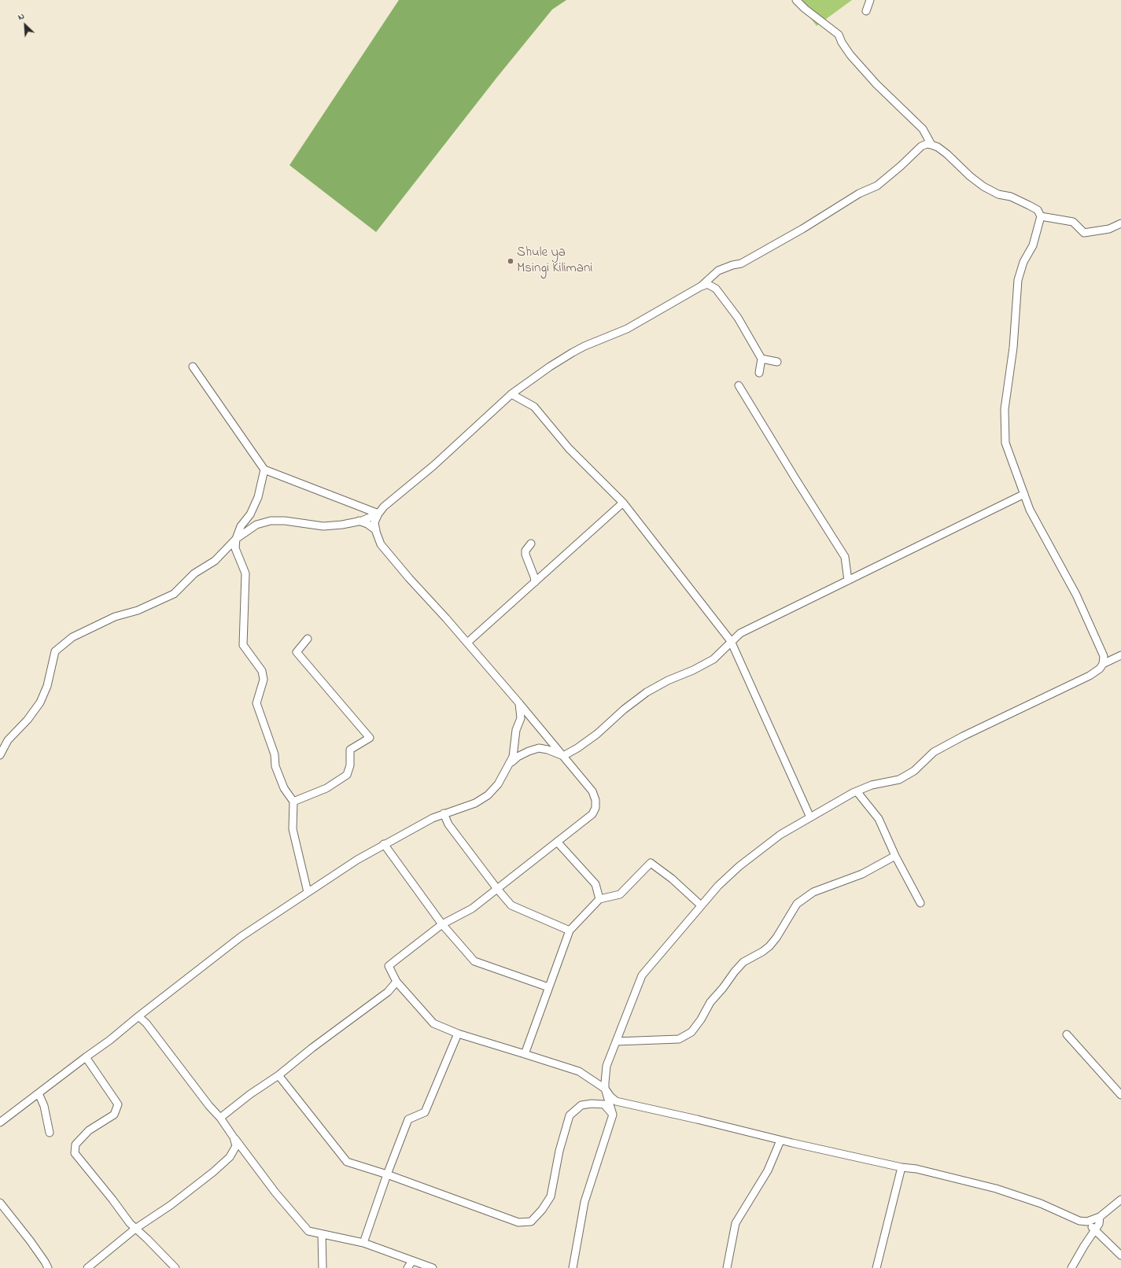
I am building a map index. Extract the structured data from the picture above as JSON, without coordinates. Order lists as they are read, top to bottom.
{
  "places": ["Shule ya Msingi Kilimani"],
  "north": "top left"
}
